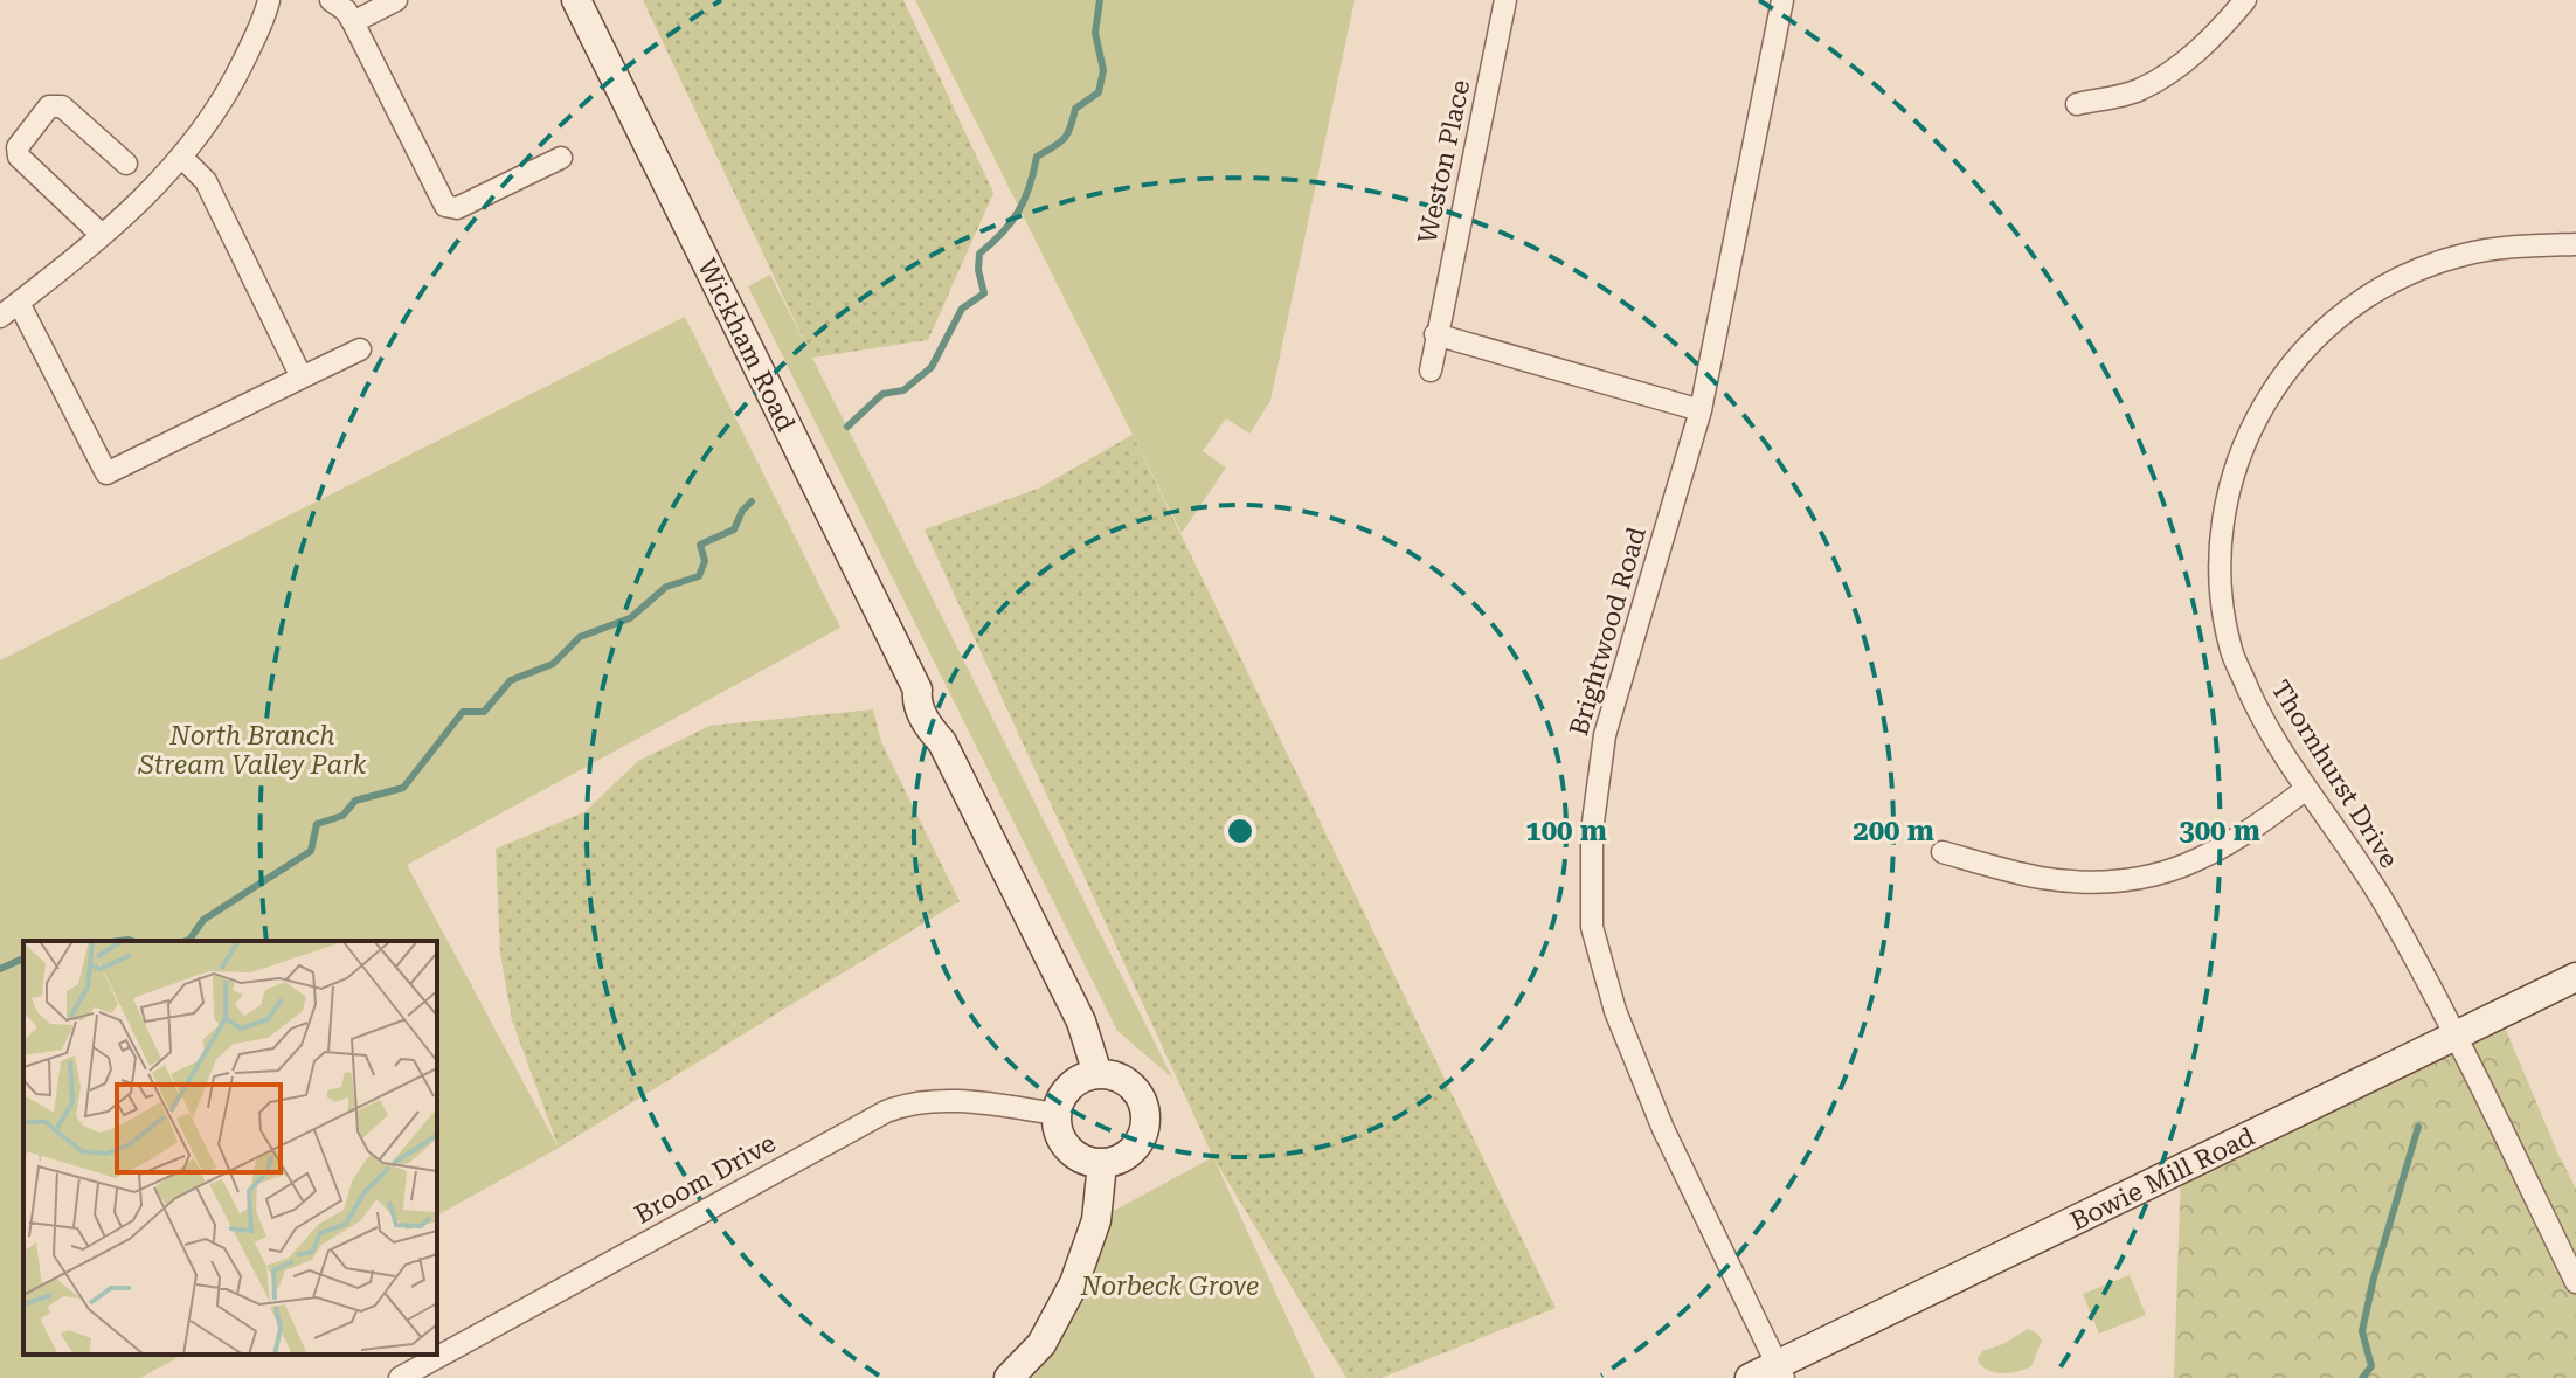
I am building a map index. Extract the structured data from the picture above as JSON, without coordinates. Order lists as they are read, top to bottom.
{
  "streets": {
    "street": [
      "Weston Place",
      "Wickham Road",
      "Brightwood Road",
      "Thornhurst Drive",
      "Broom Drive",
      "Bowie Mill Road"
    ]
  },
  "crossings": [
    ["Wickham Road", "Broom Drive"],
    ["Brightwood Road", "Bowie Mill Road"],
    ["Thornhurst Drive", "Bowie Mill Road"]
  ],
  "parks": ["North Branch Stream Valley Park", "Norbeck Grove"],
  "rings": ["100 m", "200 m", "300 m"]
}
